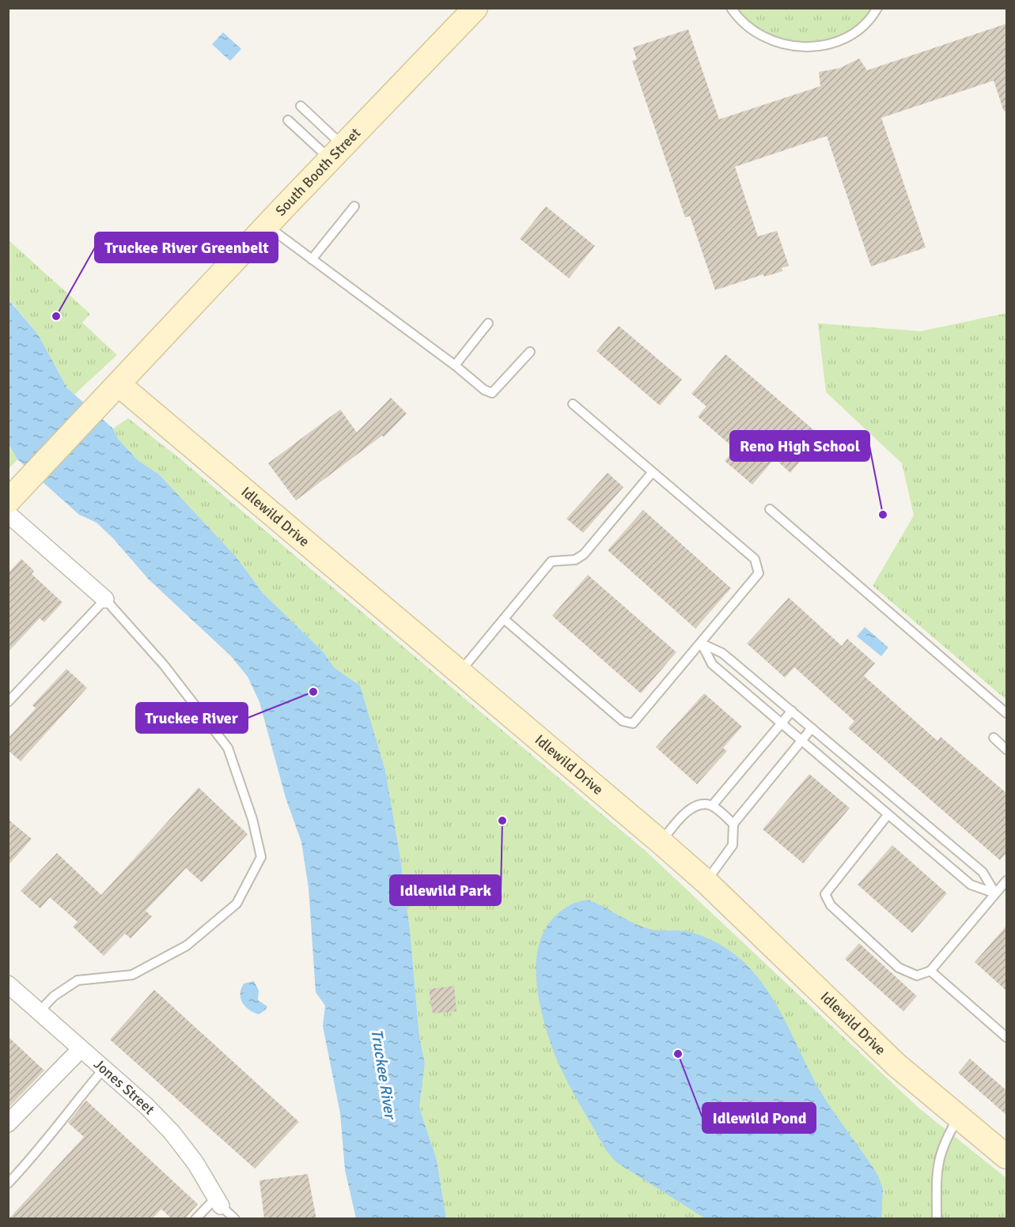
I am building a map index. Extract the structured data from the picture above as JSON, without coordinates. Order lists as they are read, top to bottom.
{
  "streets": {
    "street": ["South Booth Street", "Idlewild Drive", "Jones Street"]
  },
  "crossings": [
    ["South Booth Street", "Idlewild Drive"]
  ],
  "water": ["Truckee River"],
  "places": [
    "Truckee River Greenbelt",
    "Reno High School",
    "Truckee River",
    "Idlewild Park",
    "Idlewild Pond"
  ]
}
